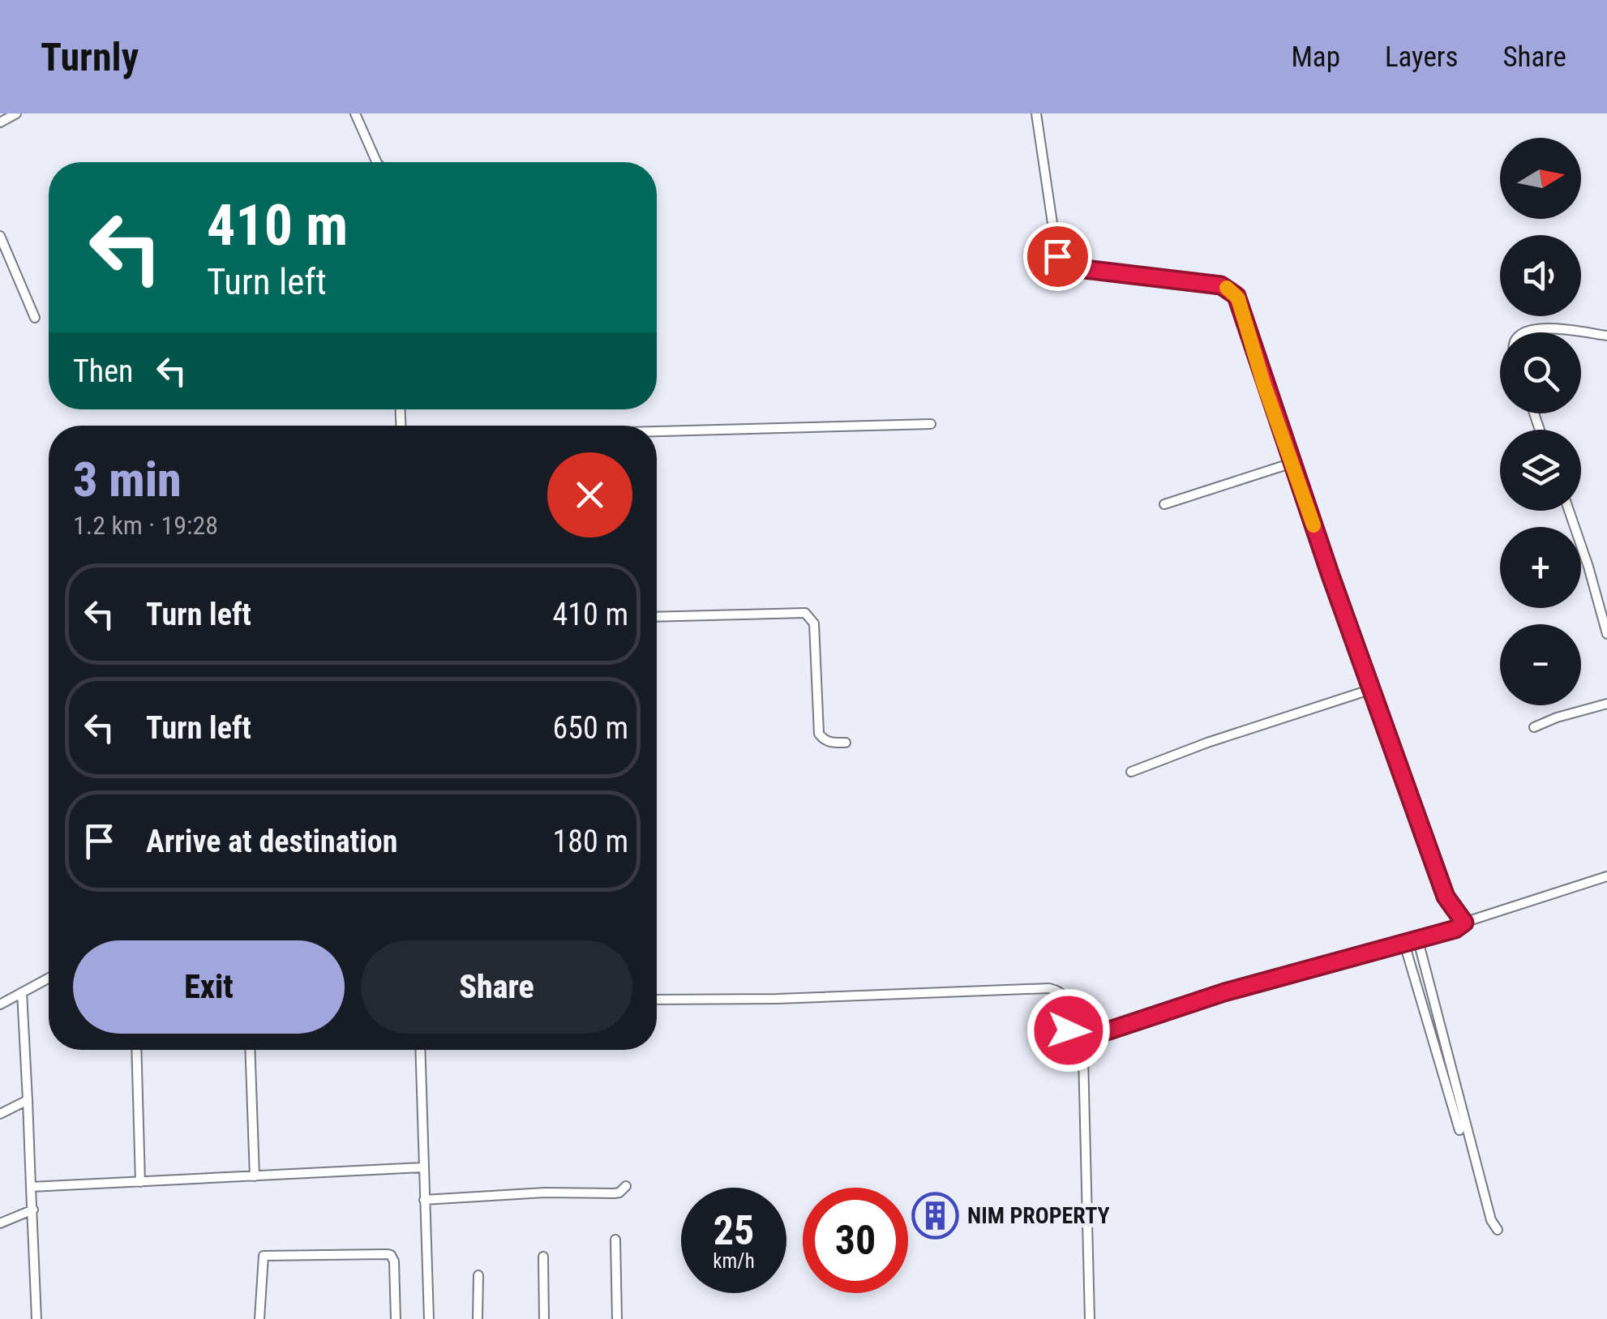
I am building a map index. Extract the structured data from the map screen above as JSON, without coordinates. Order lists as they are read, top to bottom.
{
  "places": {
    "building": ["NIM PROPERTY"]
  },
  "north": "right",
  "page": {
    "header": "Turnly",
    "nav": ["Map", "Layers", "Share"],
    "map_buttons": ["+", "−"],
    "turn": ["410 m", "Turn left"],
    "then": "Then",
    "heading": ["3 min", "1.2 km · 19:28"],
    "list": [
      {
        "name": "Turn left",
        "value": "410 m"
      },
      {
        "name": "Turn left",
        "value": "650 m"
      },
      {
        "name": "Arrive at destination",
        "value": "180 m"
      }
    ],
    "buttons": ["Exit", "Share"],
    "speed": "25 km/h",
    "limit": "30"
  }
}
